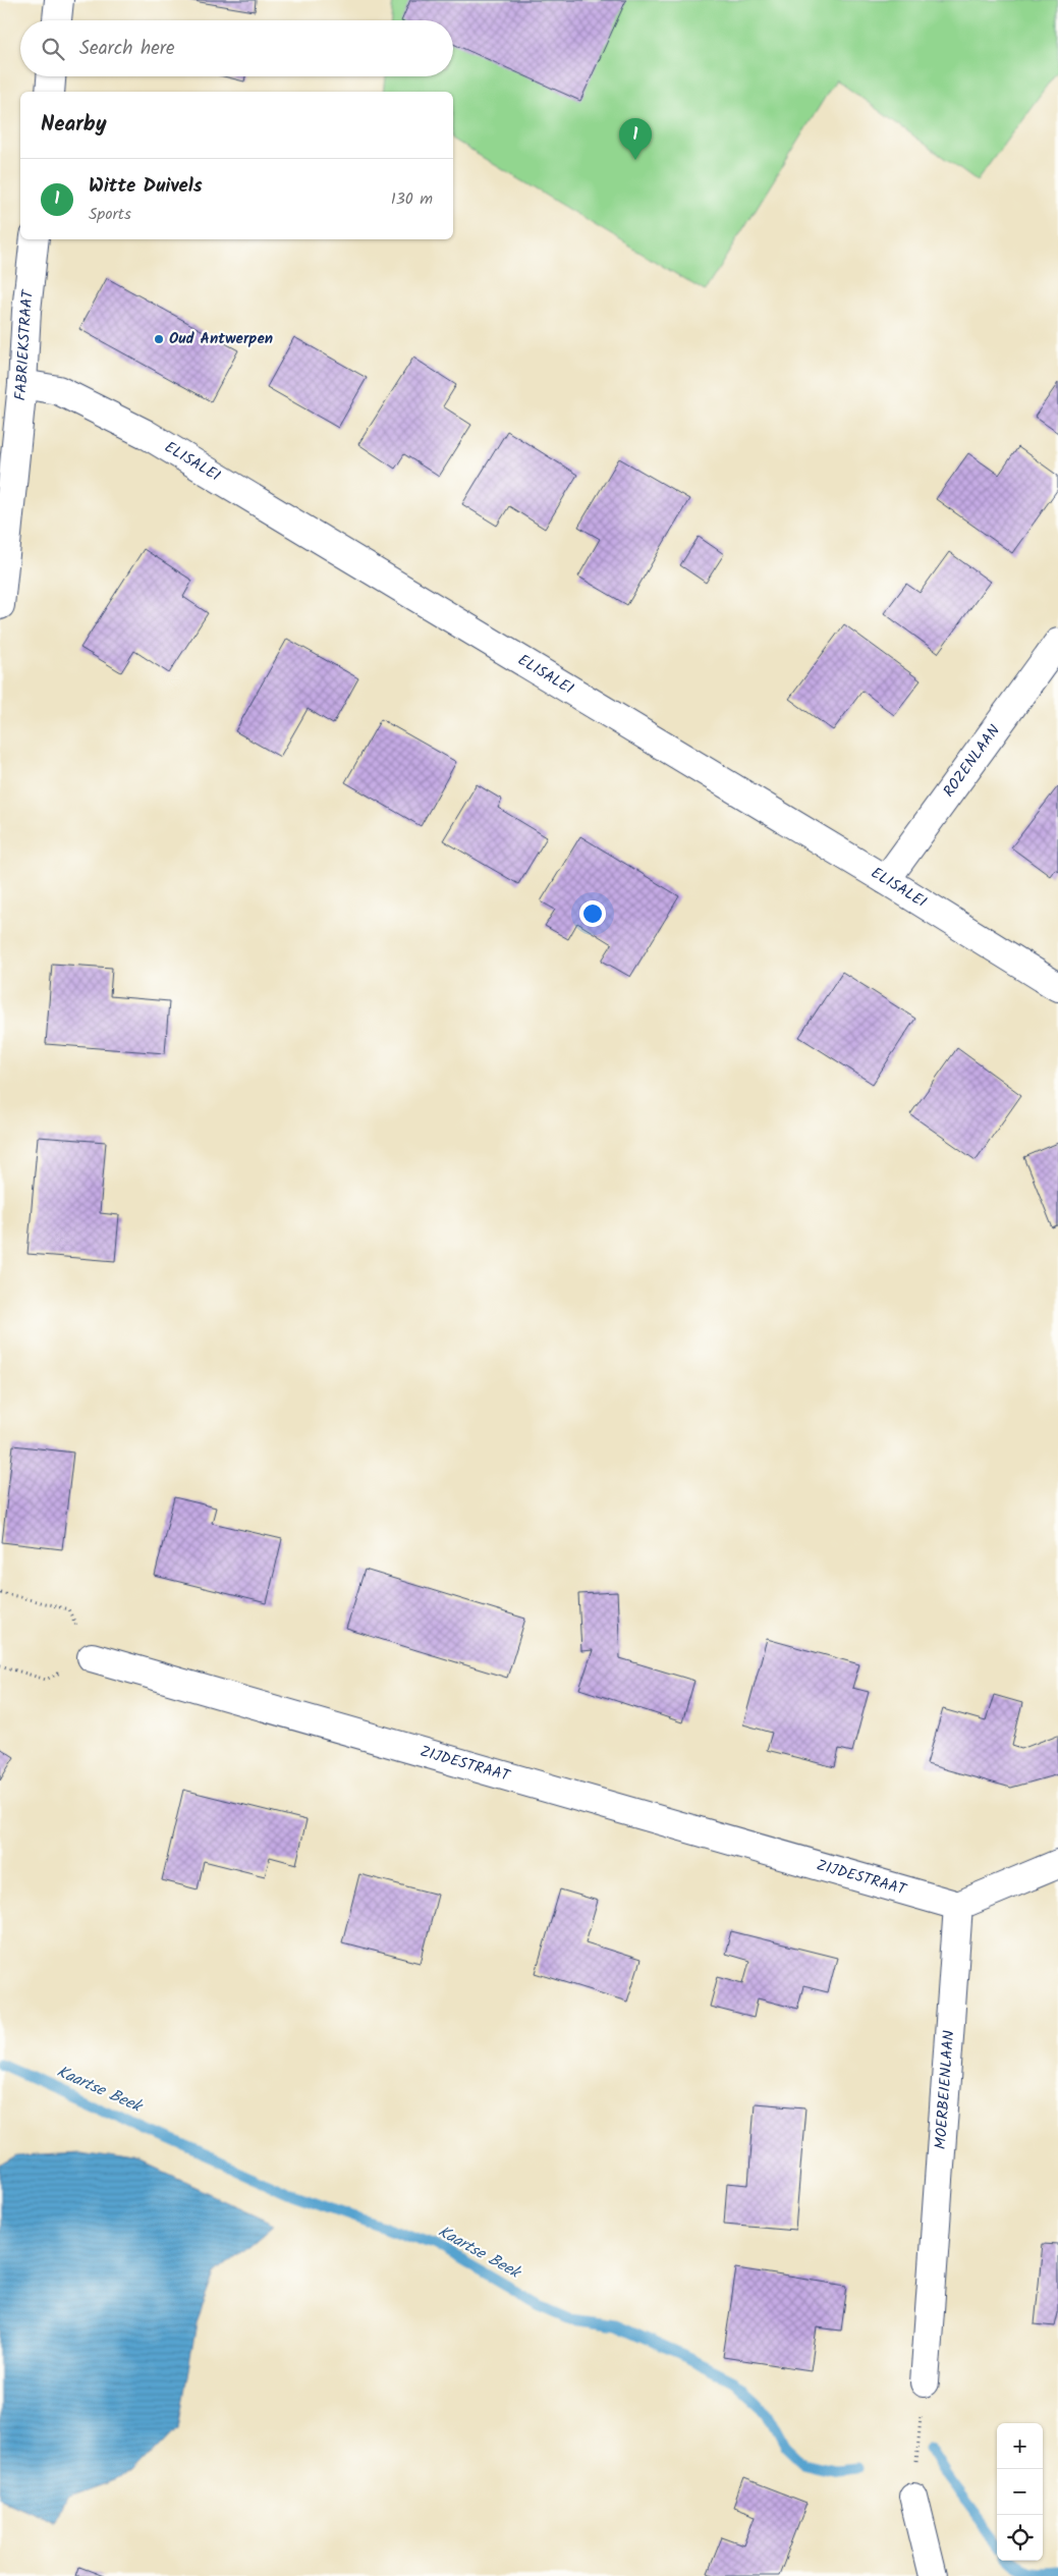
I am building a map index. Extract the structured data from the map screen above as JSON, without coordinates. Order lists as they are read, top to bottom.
{
  "streets": {
    "street": [
      "FABRIEKSTRAAT",
      "ELISALEI",
      "ROZENLAAN",
      "ZIJDESTRAAT",
      "MOERBEIENLAAN"
    ]
  },
  "crossings": [
    ["FABRIEKSTRAAT", "ELISALEI"],
    ["ELISALEI", "ROZENLAAN"],
    ["ZIJDESTRAAT", "MOERBEIENLAAN"]
  ],
  "water": ["Kaartse Beek"],
  "places": ["Oud Antwerpen"],
  "page": {
    "search": "Search here",
    "heading": "Nearby",
    "pins": "1",
    "list": [
      {
        "mark": "1",
        "name": "Witte Duivels",
        "note": "Sports",
        "value": "130 m"
      }
    ],
    "map_buttons": ["+", "−"]
  }
}
